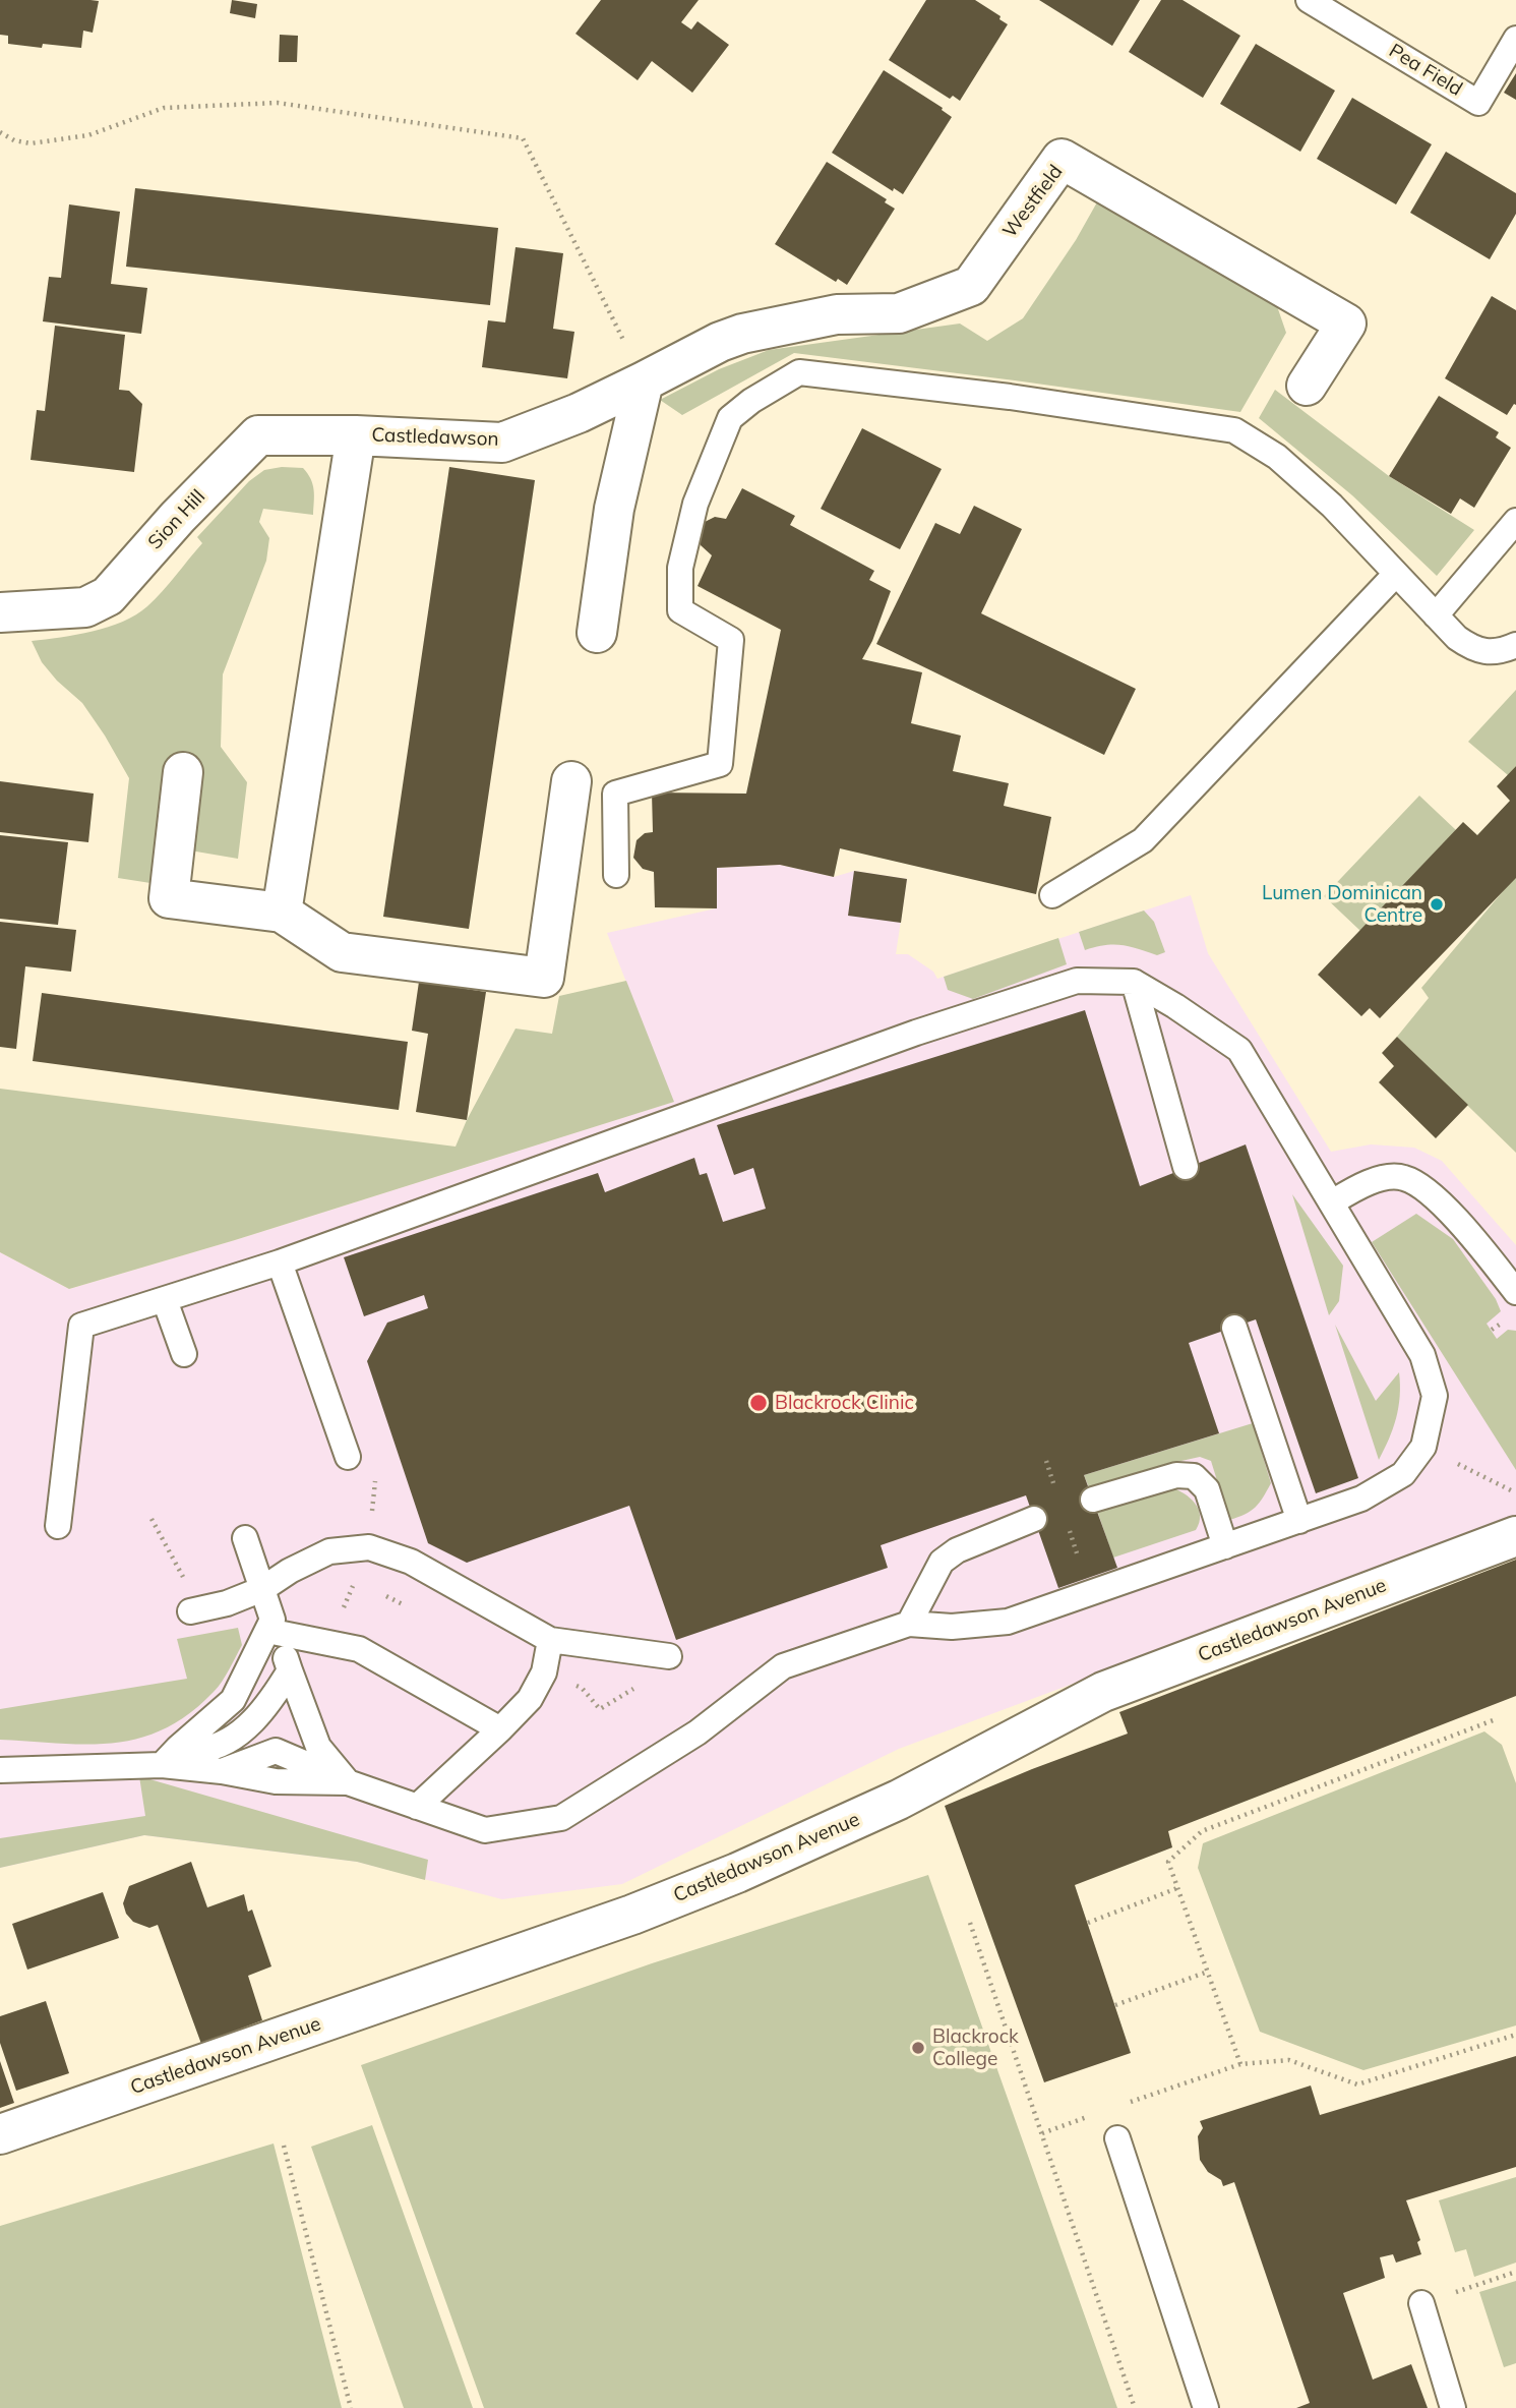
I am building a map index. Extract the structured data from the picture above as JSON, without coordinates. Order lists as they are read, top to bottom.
{
  "streets": {
    "street": [
      "Westfield",
      "Castledawson",
      "Sion Hill",
      "Castledawson Avenue"
    ],
    "lane": ["Pea Field"]
  },
  "crossings": [
    ["Westfield", "Castledawson"],
    ["Castledawson", "Sion Hill"]
  ],
  "places": ["Lumen Dominican Centre", "Blackrock Clinic", "Blackrock College"]
}
